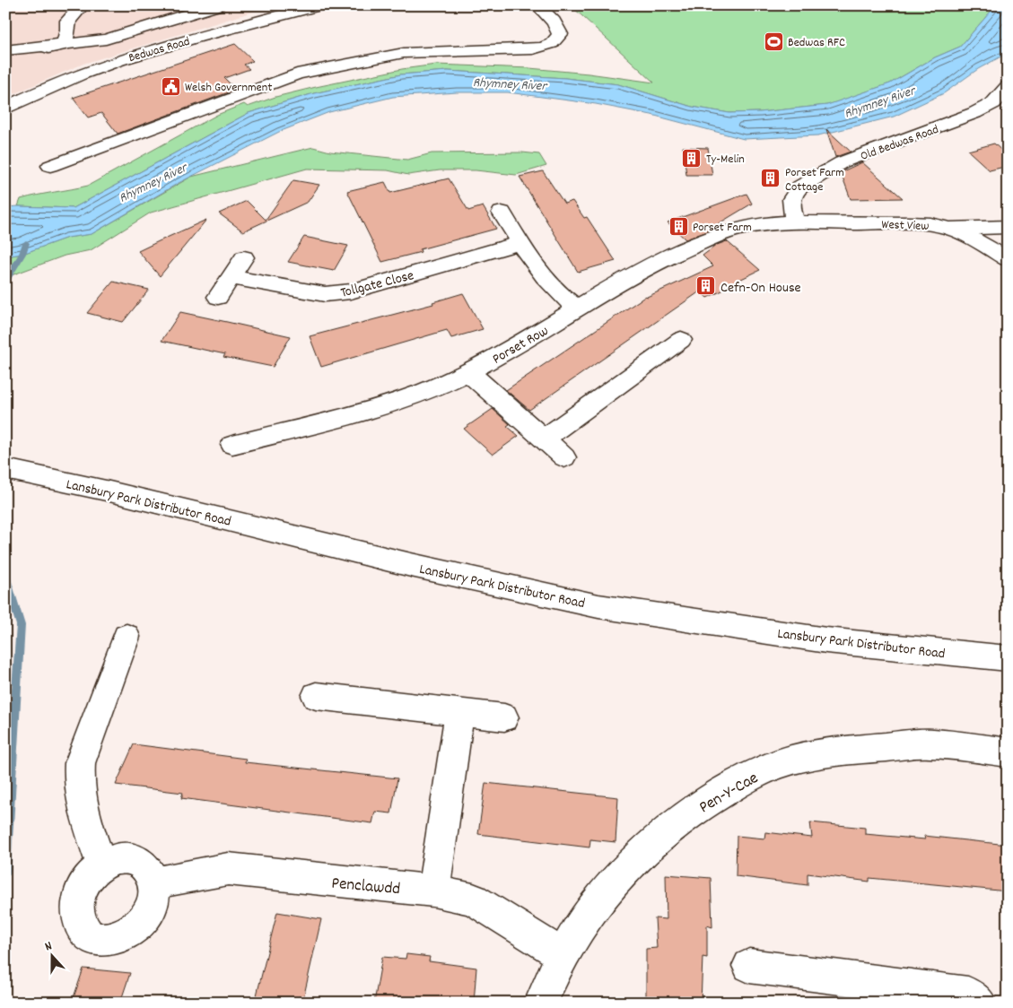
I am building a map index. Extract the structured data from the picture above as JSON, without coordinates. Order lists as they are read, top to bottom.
{
  "streets": {
    "street": [
      "Bedwas Road",
      "Old Bedwas Road",
      "West View",
      "Tollgate Close",
      "Porset Row",
      "Lansbury Park Distributor Road",
      "Pen-Y-Cae",
      "Penclawdd"
    ]
  },
  "crossings": [
    ["Old Bedwas Road", "West View"],
    ["Old Bedwas Road", "Porset Row"],
    ["West View", "Porset Row"],
    ["Pen-Y-Cae", "Penclawdd"]
  ],
  "water": ["Rhymney River"],
  "places": {
    "sports": ["Bedwas RFC"],
    "public building": ["Welsh Government"],
    "building": [
      "Ty-Melin",
      "Porset Farm Cottage",
      "Porset Farm",
      "Cefn-On House"
    ]
  },
  "north": "top"
}
